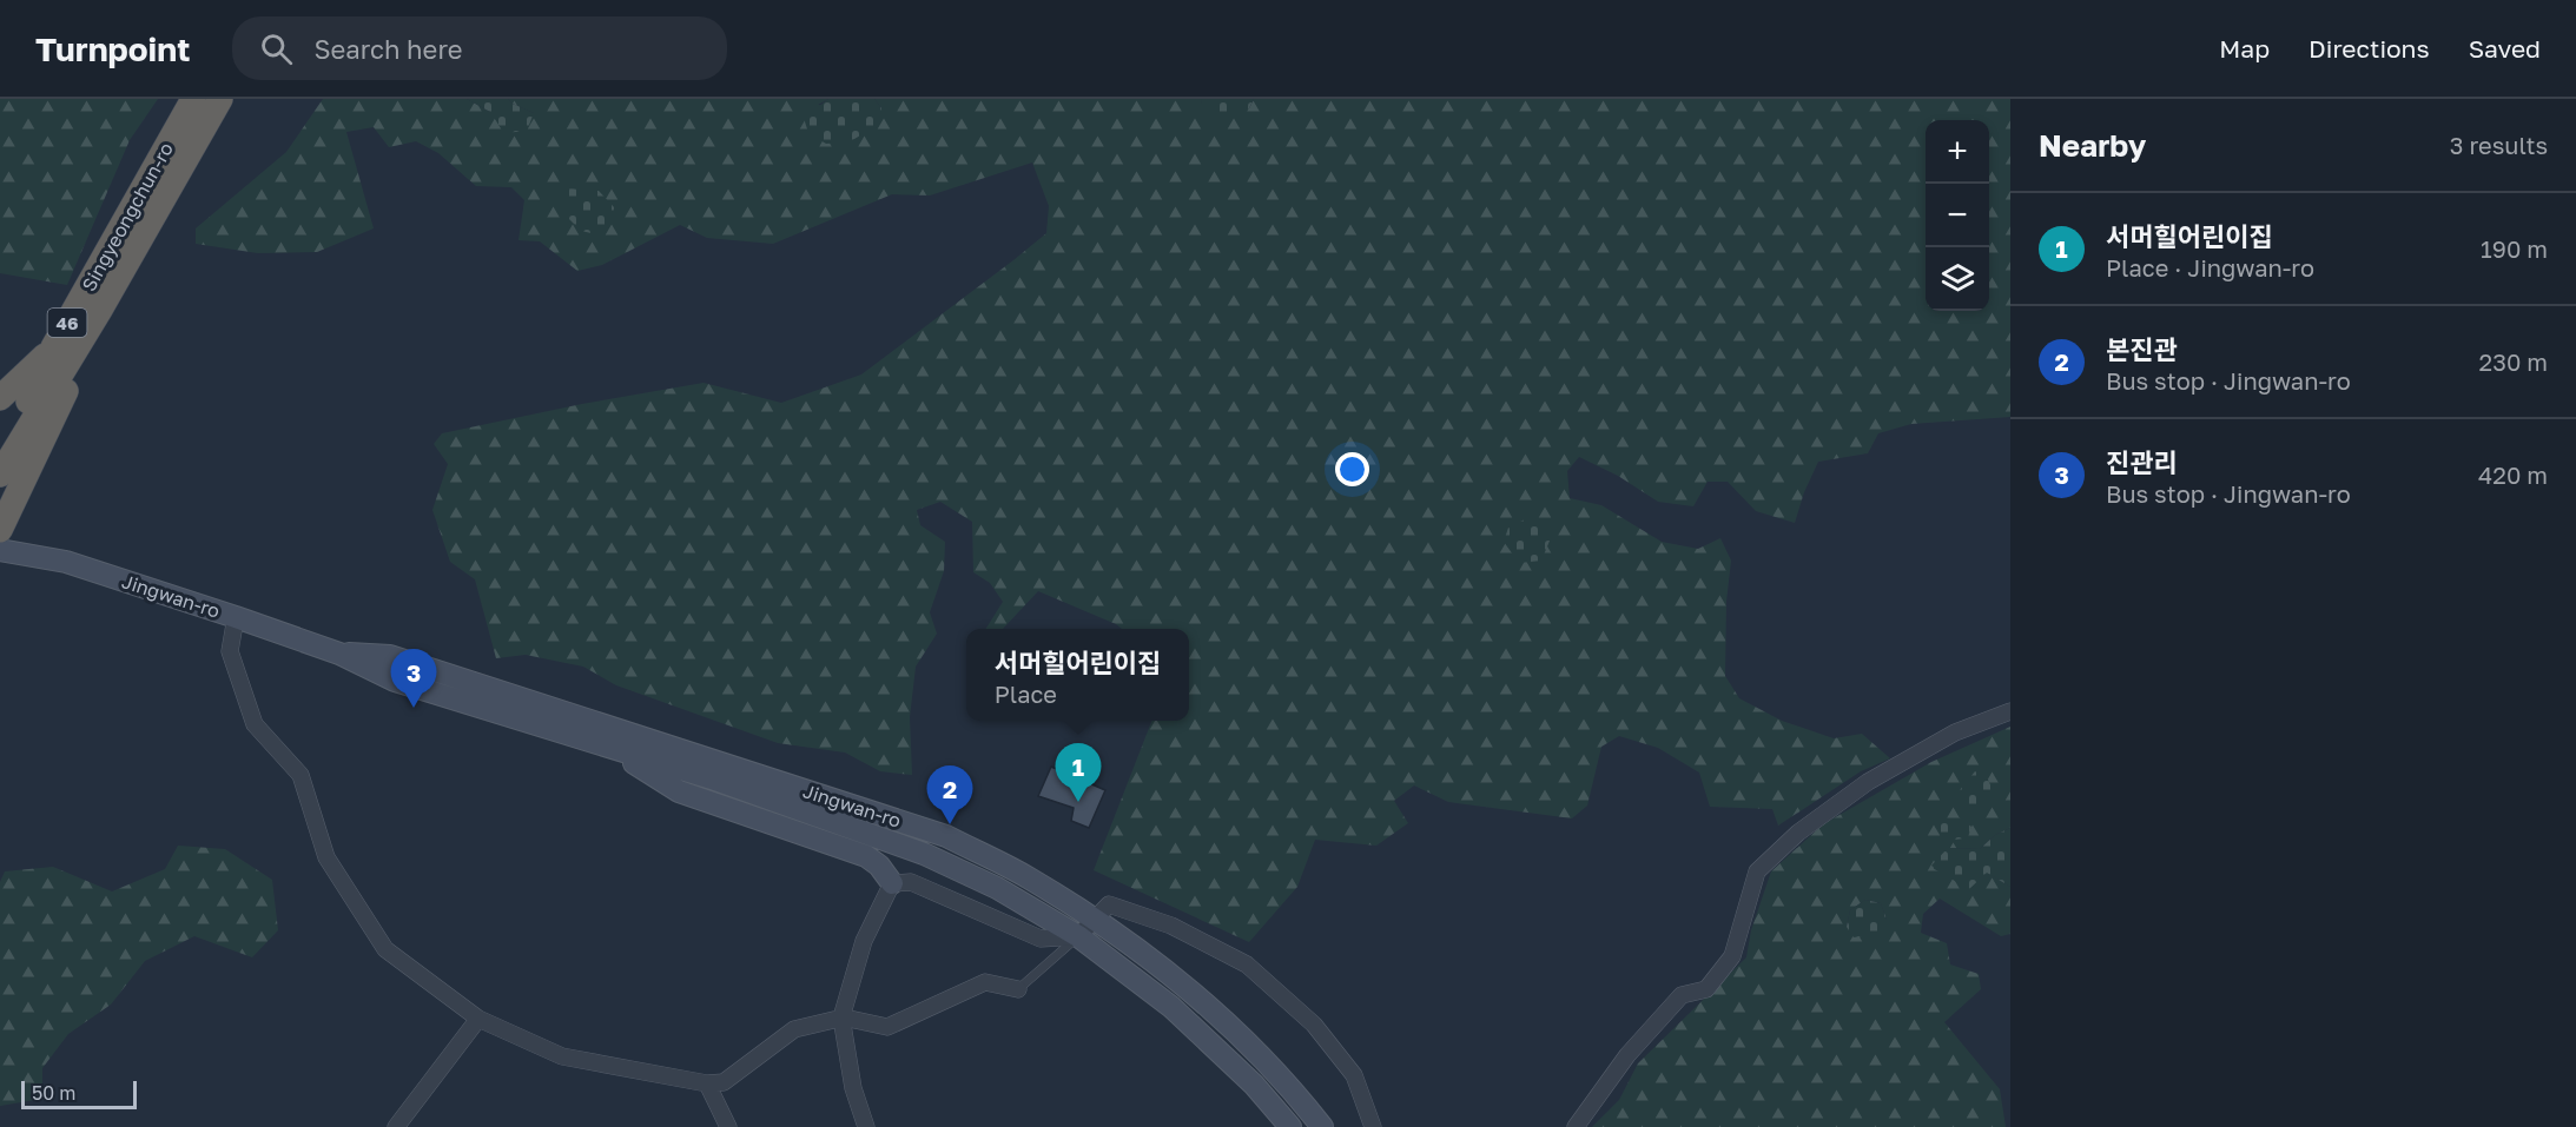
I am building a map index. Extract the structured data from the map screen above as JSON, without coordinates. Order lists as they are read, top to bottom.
{
  "streets": {
    "highway": ["Singyeongchun-ro", "46"],
    "main road": ["Jingwan-ro"]
  },
  "crossings": [
    ["Singyeongchun-ro", "46"]
  ],
  "scale_bar": "50 m",
  "page": {
    "header": "Turnpoint",
    "search": "Search here",
    "nav": ["Map", "Directions", "Saved"],
    "heading": ["Nearby", "3 results"],
    "map_buttons": ["+", "−"],
    "list": [
      {
        "mark": "1",
        "name": "서머힐어린이집",
        "note": "Place · Jingwan-ro",
        "value": "190 m"
      },
      {
        "mark": "2",
        "name": "본진관",
        "note": "Bus stop · Jingwan-ro",
        "value": "230 m"
      },
      {
        "mark": "3",
        "name": "진관리",
        "note": "Bus stop · Jingwan-ro",
        "value": "420 m"
      }
    ],
    "popup": ["서머힐어린이집", "Place"],
    "pins": ["3", "1", "2"],
    "scale": "50 m"
  }
}
